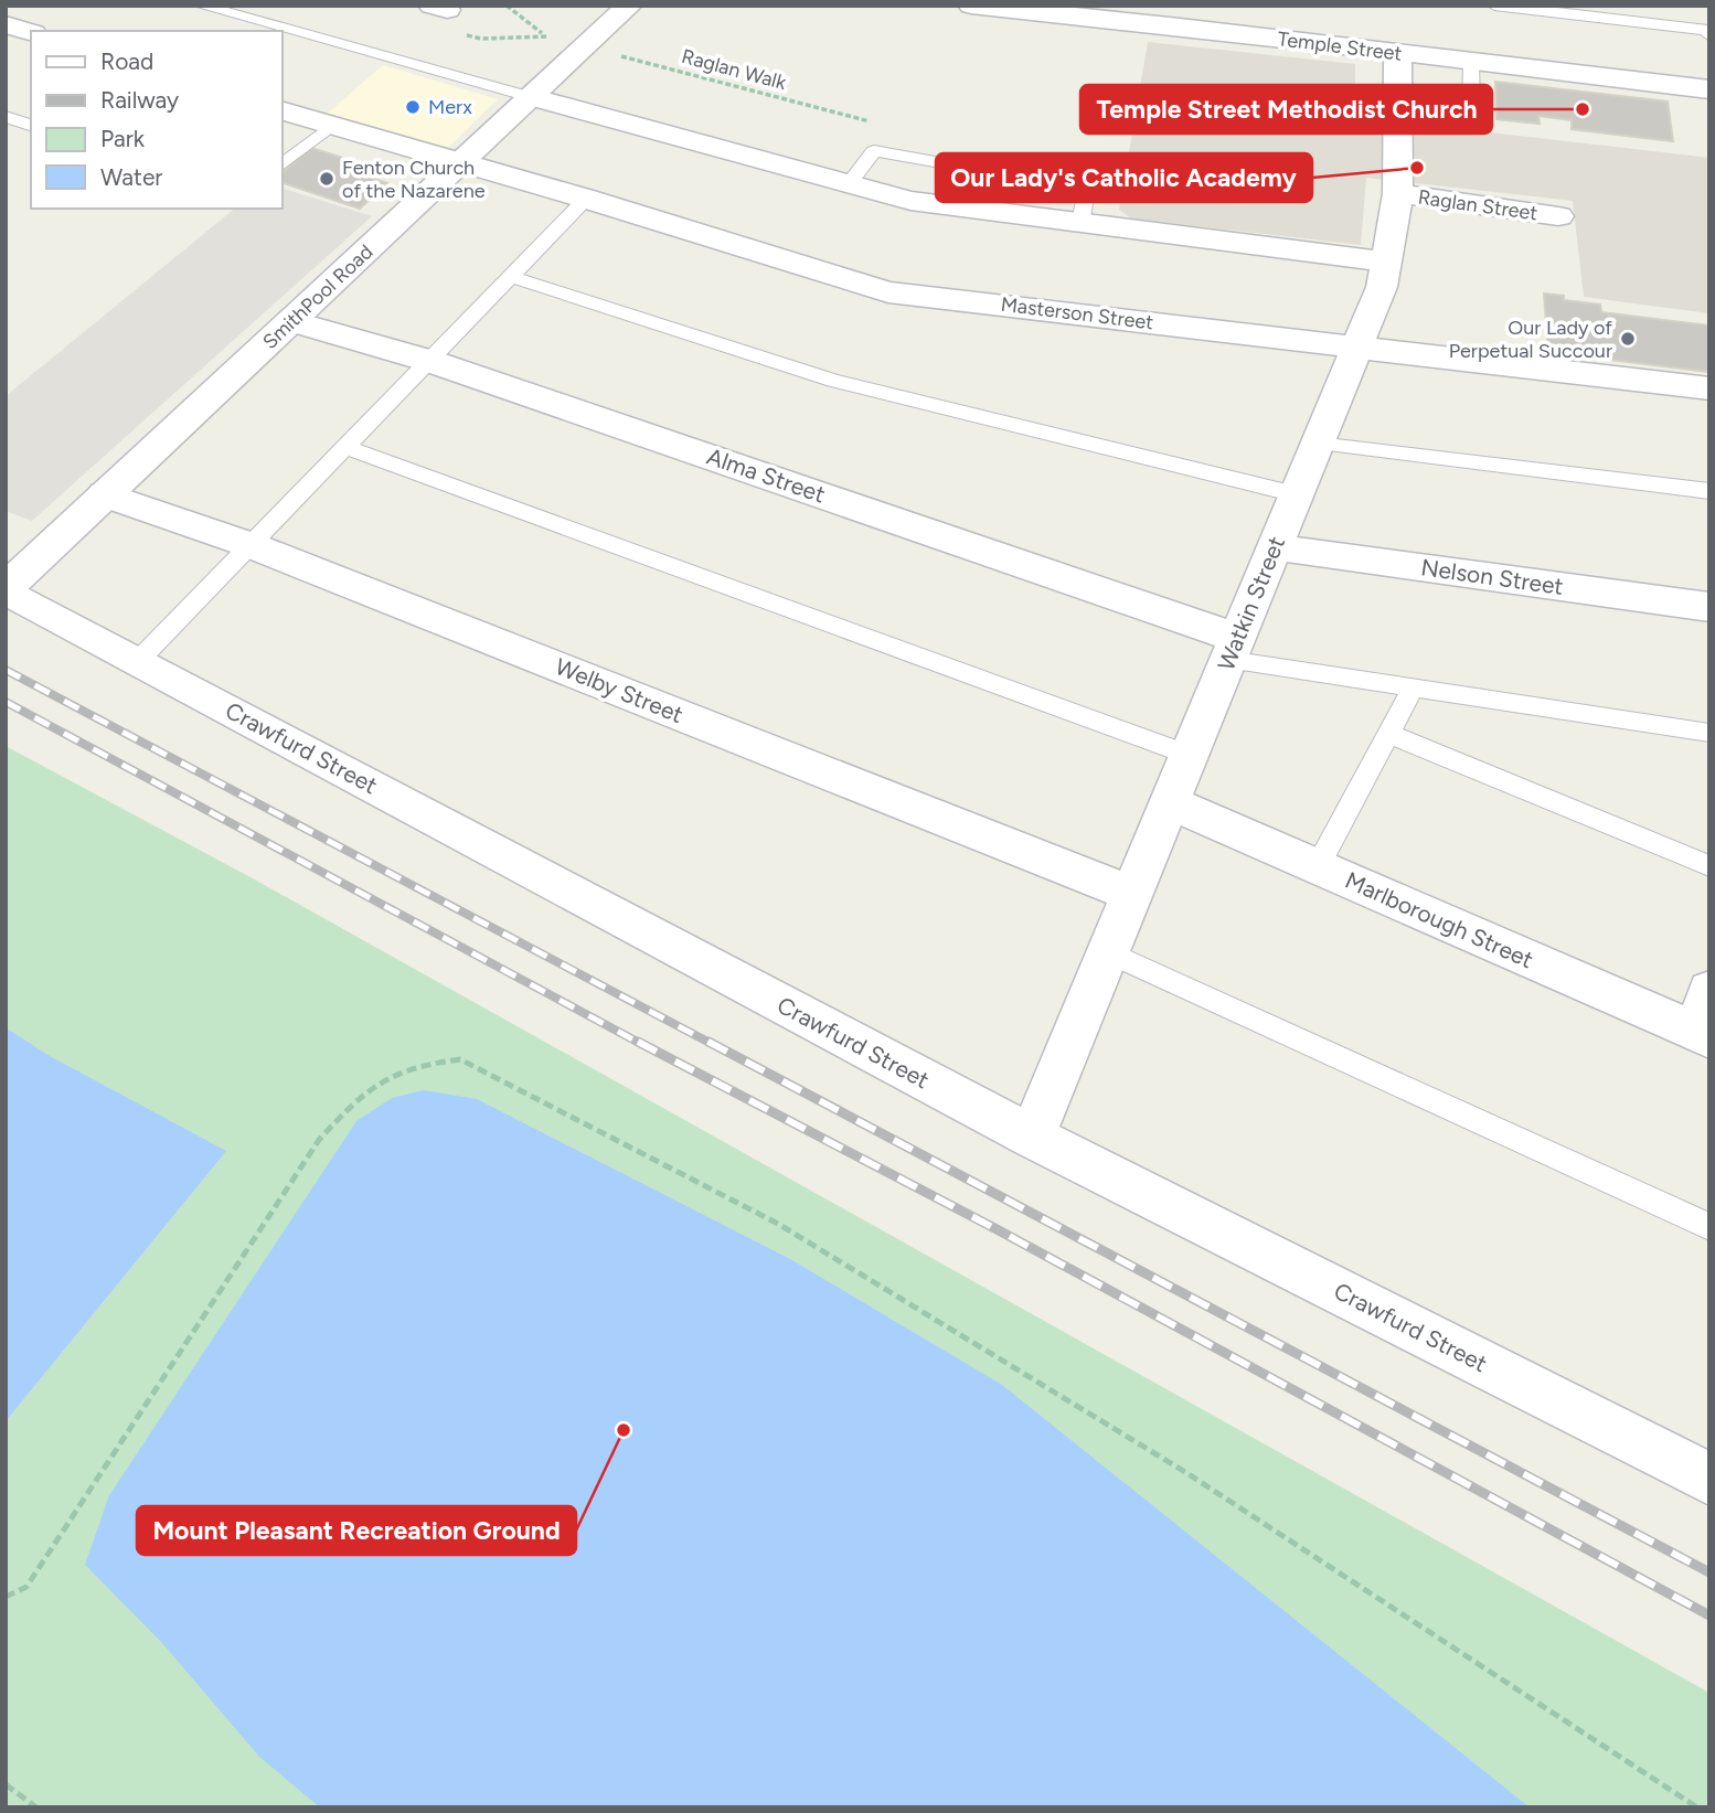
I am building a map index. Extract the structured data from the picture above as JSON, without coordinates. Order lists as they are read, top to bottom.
{
  "streets": {
    "street": [
      "Temple Street",
      "Raglan Street",
      "SmithPool Road",
      "Masterson Street",
      "Alma Street",
      "Nelson Street",
      "Watkin Street",
      "Welby Street",
      "Crawfurd Street",
      "Marlborough Street"
    ],
    "path": ["Raglan Walk"]
  },
  "crossings": [
    ["Temple Street", "Watkin Street"],
    ["Raglan Walk", "SmithPool Road"],
    ["Raglan Street", "Watkin Street"],
    ["SmithPool Road", "Masterson Street"],
    ["SmithPool Road", "Alma Street"],
    ["SmithPool Road", "Welby Street"],
    ["SmithPool Road", "Crawfurd Street"],
    ["Masterson Street", "Watkin Street"],
    ["Alma Street", "Watkin Street"],
    ["Nelson Street", "Watkin Street"],
    ["Watkin Street", "Welby Street"],
    ["Watkin Street", "Crawfurd Street"],
    ["Watkin Street", "Marlborough Street"]
  ],
  "places": [
    "Merx",
    "Temple Street Methodist Church",
    "Our Lady's Catholic Academy",
    "Fenton Church of the Nazarene",
    "Our Lady of Perpetual Succour",
    "Mount Pleasant Recreation Ground"
  ],
  "legend": [
    "Road",
    "Railway",
    "Park",
    "Water"
  ]
}
